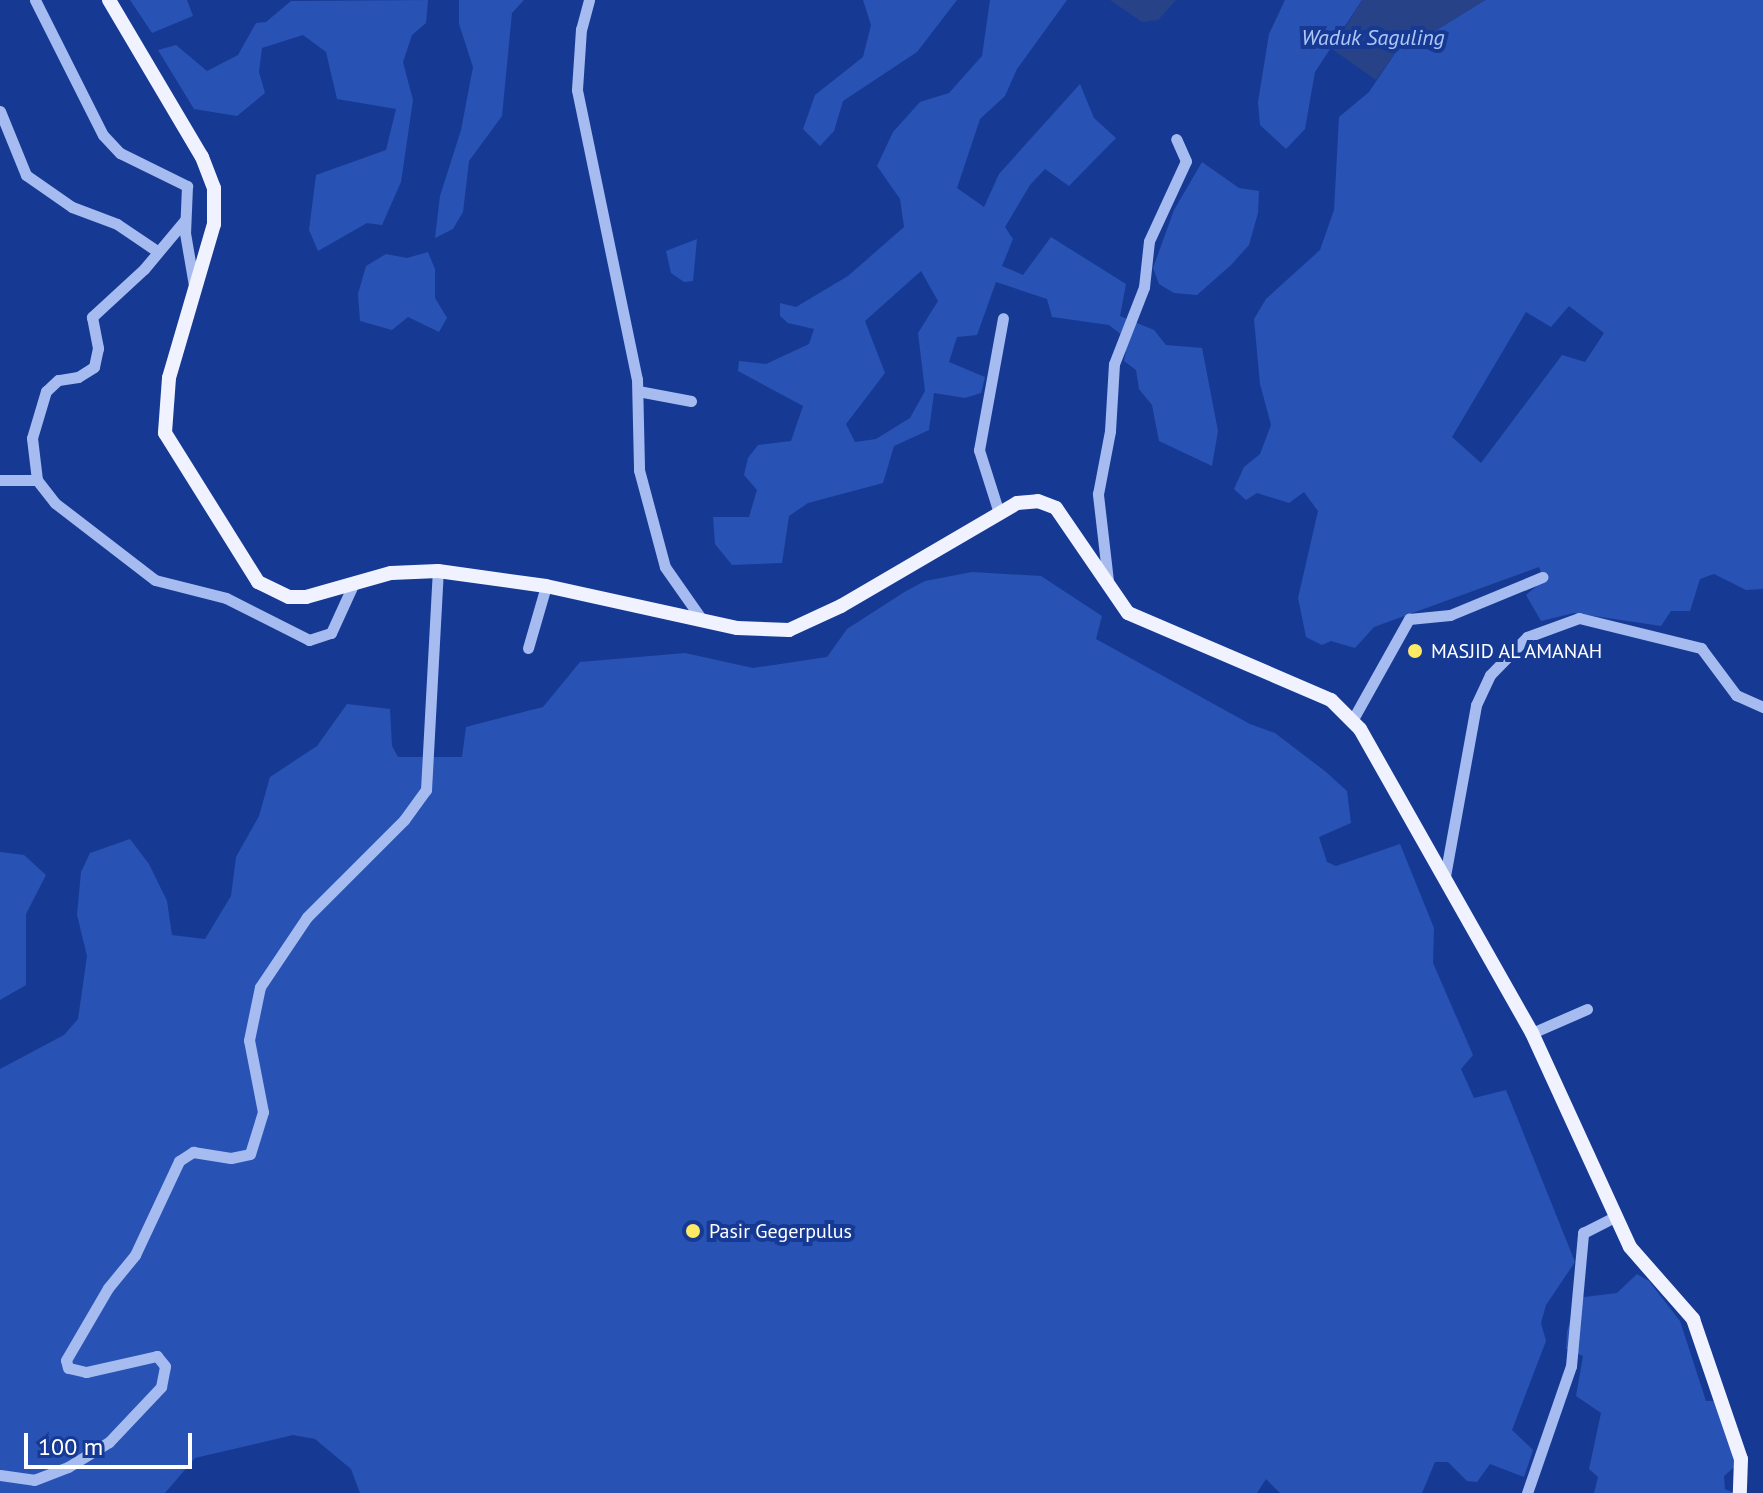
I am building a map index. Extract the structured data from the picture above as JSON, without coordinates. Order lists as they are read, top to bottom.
{
  "water": ["Waduk Saguling"],
  "places": ["MASJID AL AMANAH", "Pasir Gegerpulus"],
  "scale_bar": "100 m"
}
